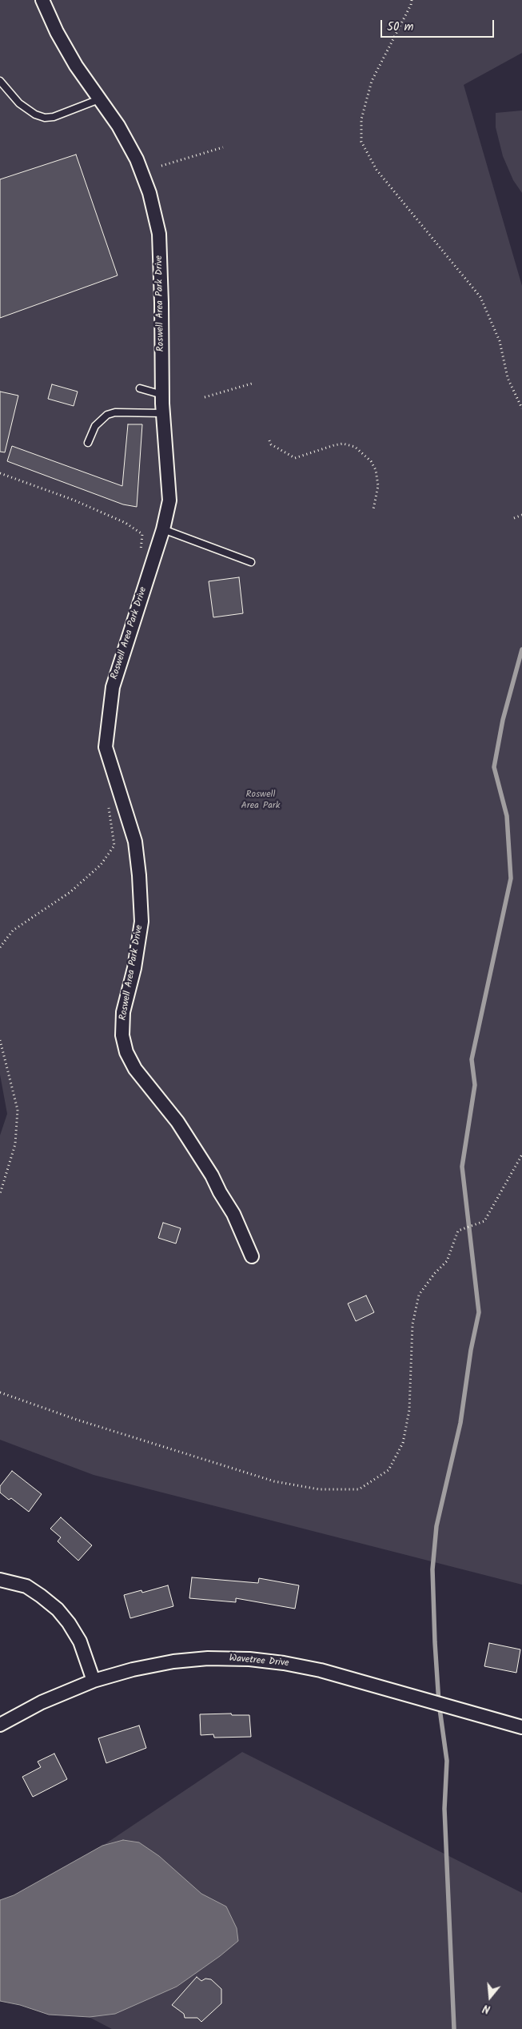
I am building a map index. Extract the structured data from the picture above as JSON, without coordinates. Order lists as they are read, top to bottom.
{
  "streets": {
    "street": ["Roswell Area Park Drive", "Wavetree Drive"]
  },
  "parks": ["Roswell Area Park"],
  "scale_bar": "50 m",
  "north": "bottom"
}
